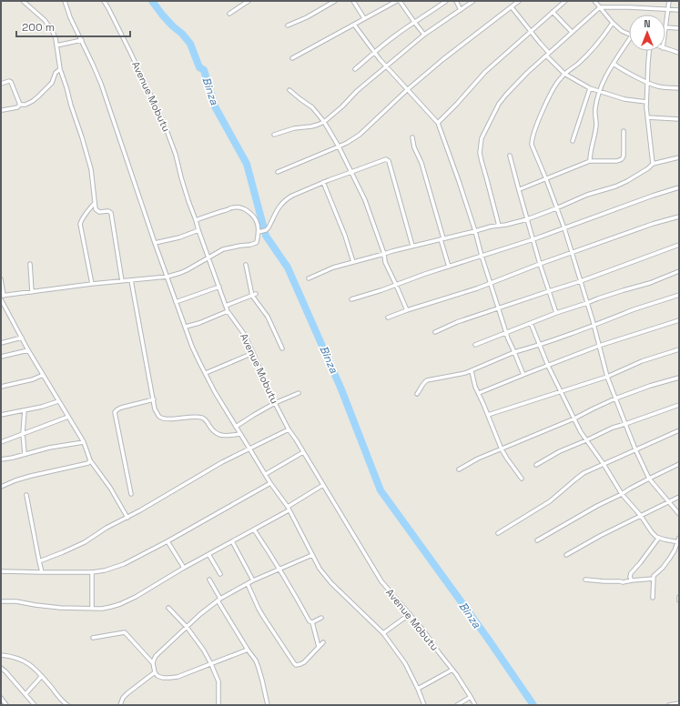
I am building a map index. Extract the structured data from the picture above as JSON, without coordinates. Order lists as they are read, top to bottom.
{
  "streets": {
    "street": ["Avenue Mobutu"]
  },
  "water": ["Binza"],
  "scale_bar": "200 m",
  "north": "top"
}
